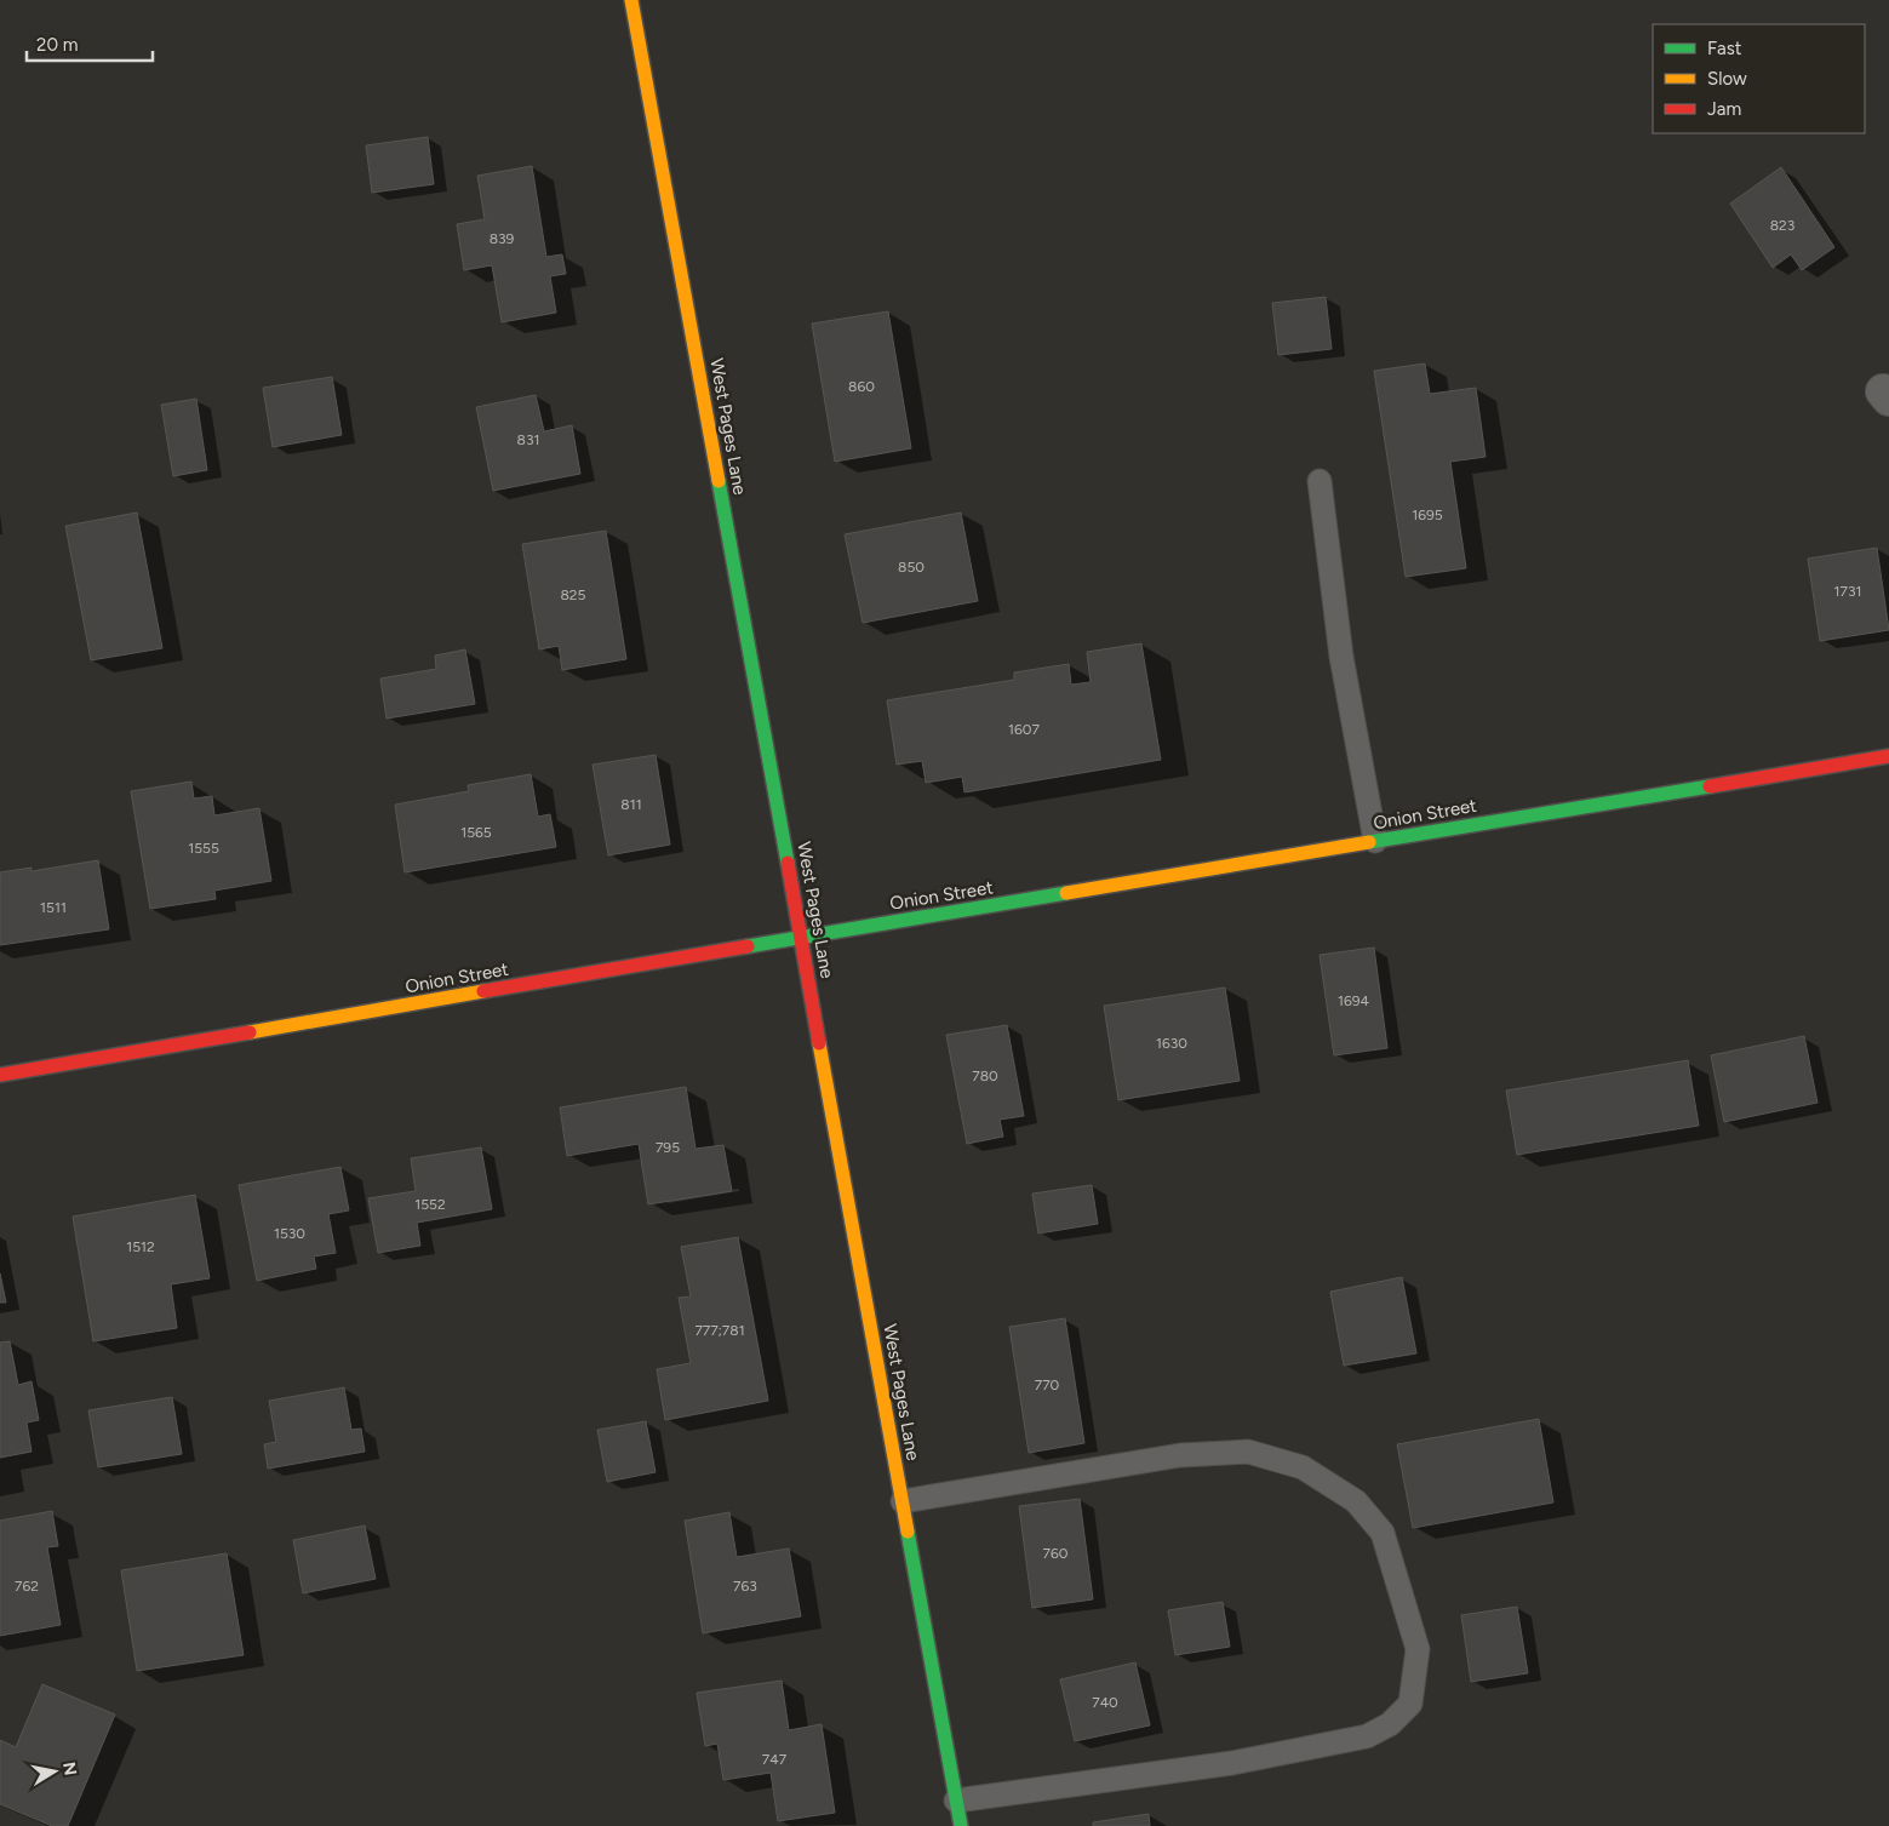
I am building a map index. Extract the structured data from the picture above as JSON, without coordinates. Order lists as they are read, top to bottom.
{
  "streets": {
    "street": ["West Pages Lane", "Onion Street"]
  },
  "crossings": [
    ["West Pages Lane", "Onion Street"]
  ],
  "house_numbers": [
    "823",
    "839",
    "860",
    "831",
    "1695",
    "850",
    "1731",
    "825",
    "1607",
    "811",
    "1565",
    "1555",
    "1511",
    "1694",
    "1630",
    "780",
    "795",
    "1552",
    "1530",
    "1512",
    "777;781",
    "770",
    "760",
    "762",
    "763",
    "740",
    "747"
  ],
  "legend": ["Fast", "Slow", "Jam"],
  "scale_bar": "20 m",
  "north": "right"
}
